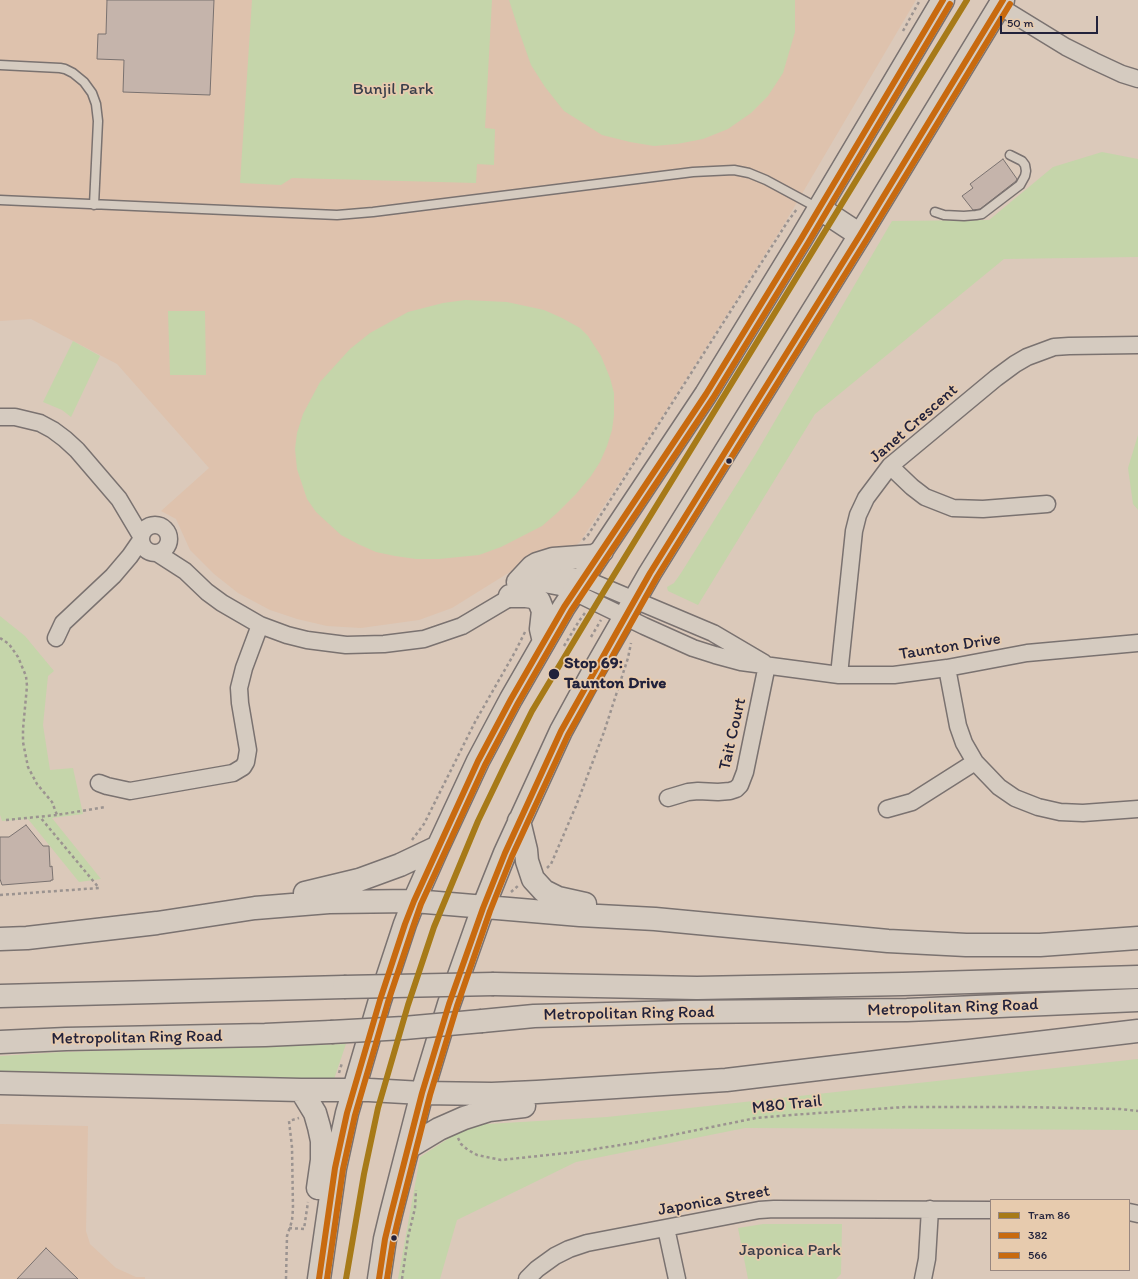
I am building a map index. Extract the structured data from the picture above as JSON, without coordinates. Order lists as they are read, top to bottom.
{
  "streets": {
    "highway": ["Metropolitan Ring Road"],
    "street": [
      "Janet Crescent",
      "Taunton Drive",
      "Tait Court",
      "Japonica Street"
    ],
    "path": ["M80 Trail"]
  },
  "crossings": [
    ["Janet Crescent", "Taunton Drive"],
    ["Taunton Drive", "Tait Court"]
  ],
  "parks": ["Bunjil Park", "Japonica Park"],
  "places": ["Stop 69: Taunton Drive"],
  "lines": ["tram line 86", "transit line 382", "transit line 566"],
  "legend": ["Tram 86", "382", "566"],
  "scale_bar": "50 m"
}
